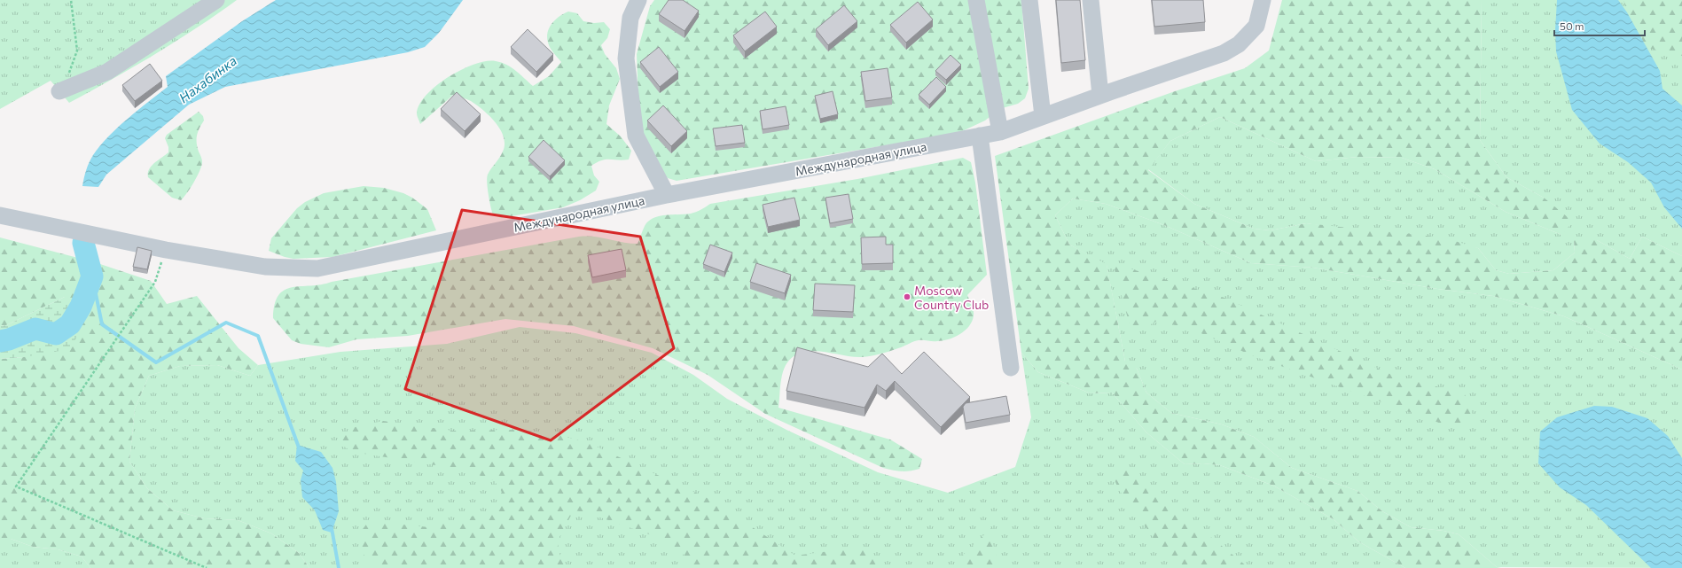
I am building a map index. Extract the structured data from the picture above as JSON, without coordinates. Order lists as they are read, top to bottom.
{
  "streets": {
    "street": ["Международная улица"]
  },
  "water": ["Нахабинка"],
  "places": ["Moscow Country Club"],
  "scale_bar": "50 m"
}
